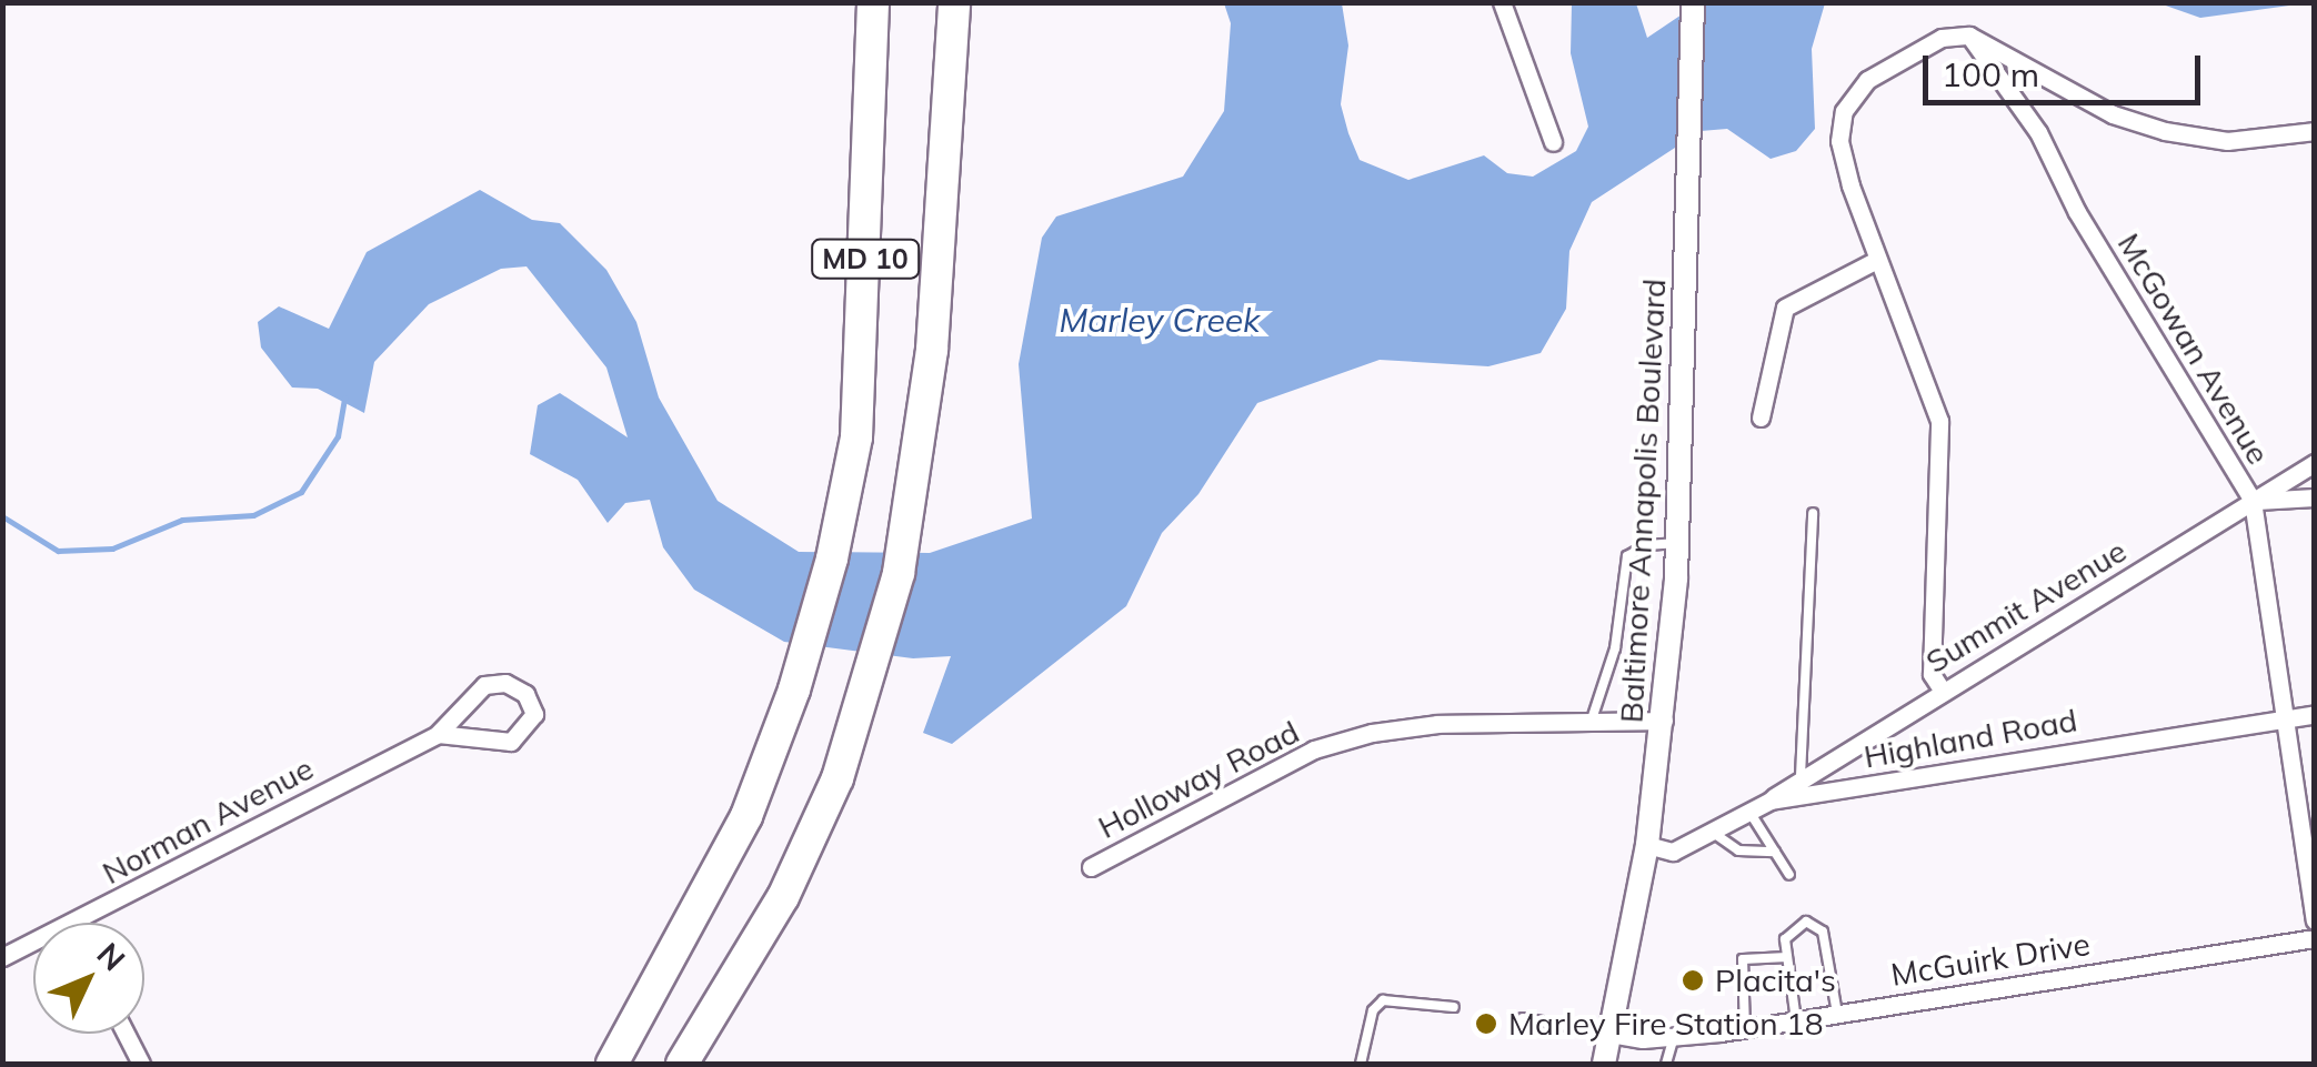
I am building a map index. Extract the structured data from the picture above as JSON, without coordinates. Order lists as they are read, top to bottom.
{
  "streets": {
    "highway": ["MD 10"],
    "main road": ["Baltimore Annapolis Boulevard"],
    "street": [
      "McGowan Avenue",
      "Summit Avenue",
      "Highland Road",
      "Holloway Road",
      "Norman Avenue",
      "McGuirk Drive"
    ]
  },
  "crossings": [
    ["McGowan Avenue", "Summit Avenue"],
    ["McGowan Avenue", "Highland Road"],
    ["Baltimore Annapolis Boulevard", "Highland Road"],
    ["Baltimore Annapolis Boulevard", "Holloway Road"],
    ["Baltimore Annapolis Boulevard", "McGuirk Drive"],
    ["Summit Avenue", "Highland Road"]
  ],
  "water": ["Marley Creek"],
  "places": ["Placita's", "Marley Fire Station 18"],
  "scale_bar": "100 m",
  "north": "top right"
}
